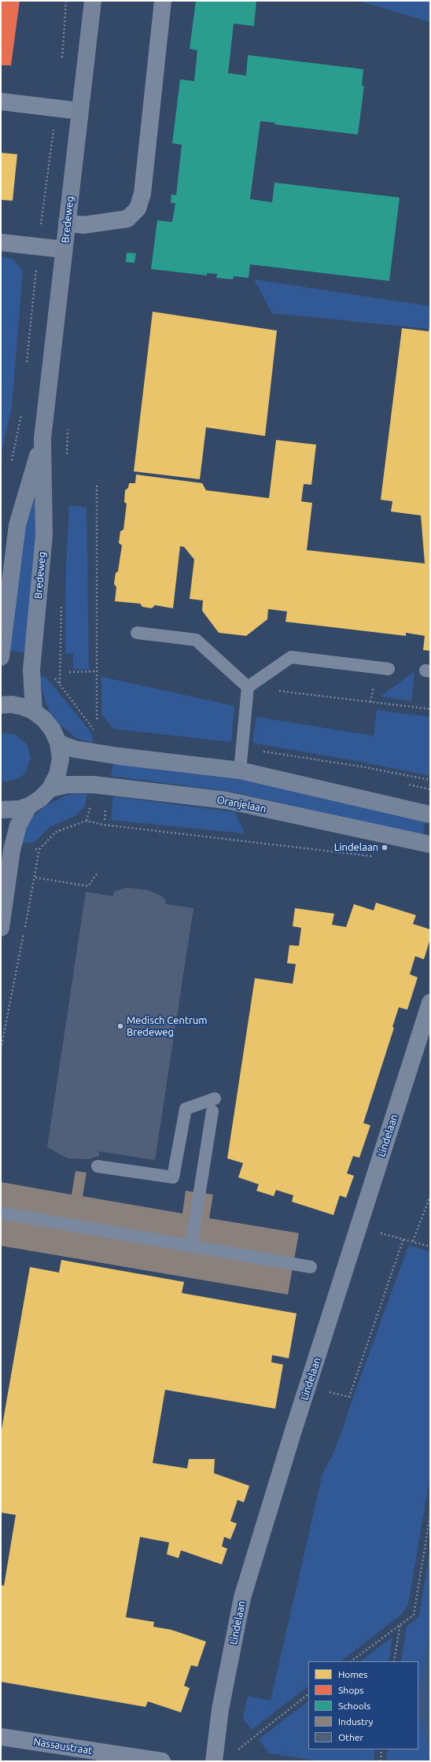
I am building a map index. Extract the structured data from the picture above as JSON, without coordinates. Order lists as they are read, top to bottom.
{
  "streets": {
    "street": [
      "Bredeweg",
      "Oranjelaan",
      "Lindelaan",
      "Nassaustraat"
    ]
  },
  "places": ["Lindelaan", "Medisch Centrum Bredeweg"],
  "legend": [
    "Homes",
    "Shops",
    "Schools",
    "Industry",
    "Other"
  ]
}
